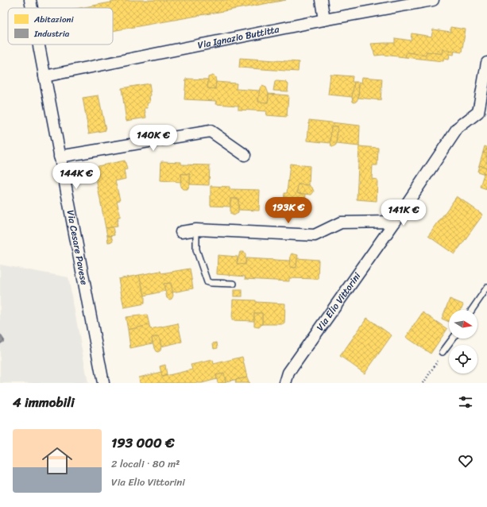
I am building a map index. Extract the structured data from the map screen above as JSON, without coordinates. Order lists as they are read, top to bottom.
{
  "streets": {
    "street": ["Via Ignazio Buttitta", "Via Cesare Pavese", "Via Elio Vittorini"]
  },
  "crossings": [
    ["Via Ignazio Buttitta", "Via Cesare Pavese"]
  ],
  "legend": ["Abitazioni", "Industria"],
  "north": "right",
  "page": {
    "price": [
      "140K €",
      "144K €",
      "193K €",
      "141K €"
    ],
    "heading": "4 immobili",
    "list": [
      {
        "name": "193 000 €",
        "note": "2 locali · 80 m² · Via Elio Vittorini"
      }
    ]
  }
}
